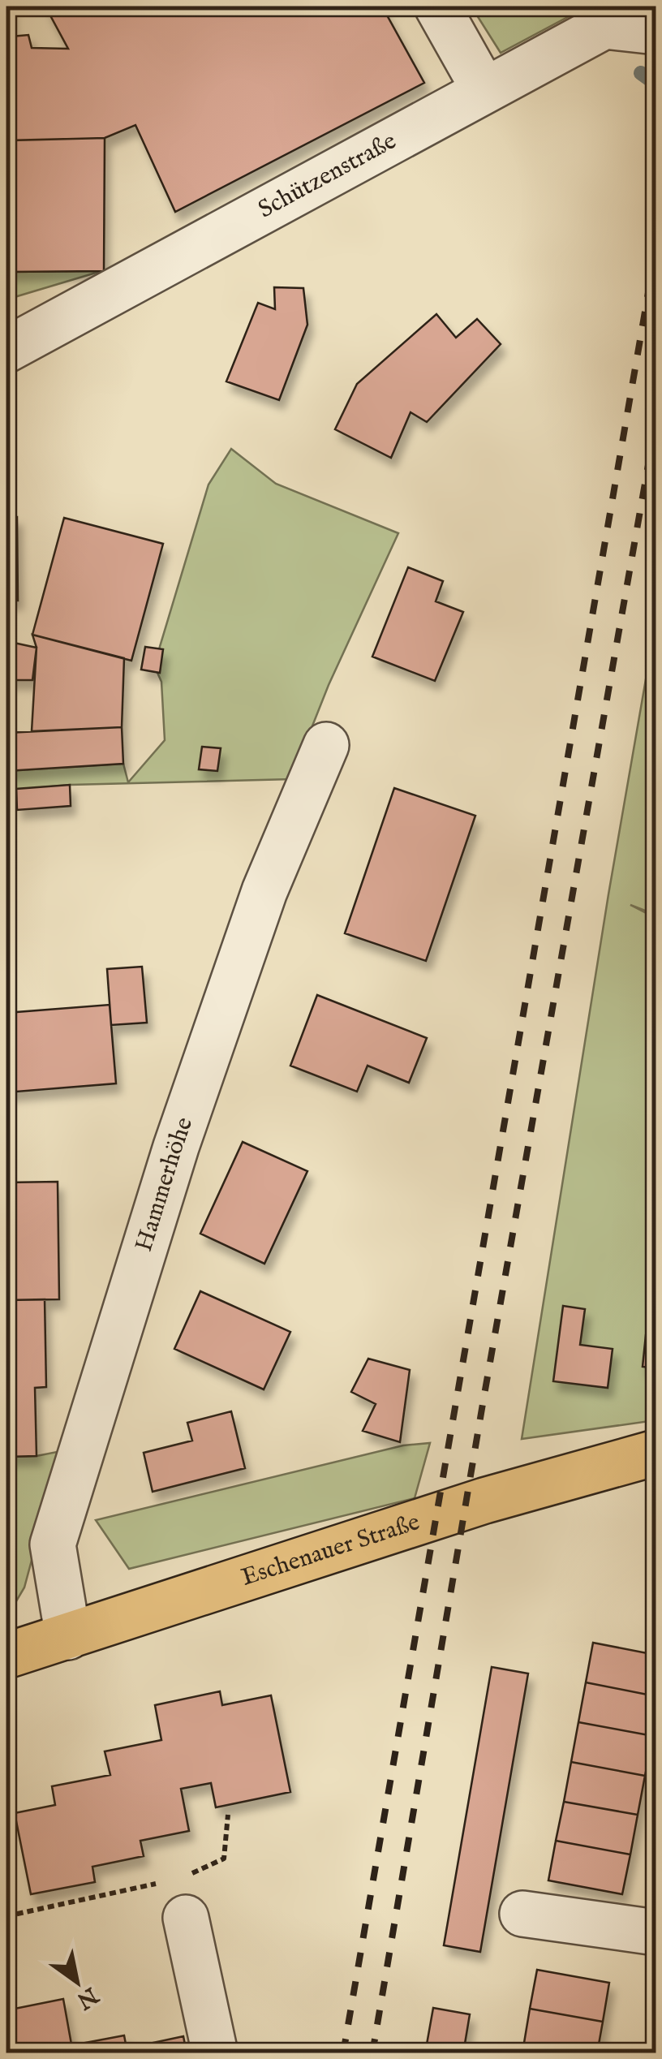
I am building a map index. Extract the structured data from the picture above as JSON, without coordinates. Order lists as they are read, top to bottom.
{
  "streets": {
    "main road": ["Eschenauer Straße"],
    "street": ["Schützenstraße", "Hammerhöhe"]
  },
  "crossings": [
    ["Hammerhöhe", "Eschenauer Straße"]
  ],
  "north": "bottom right"
}
